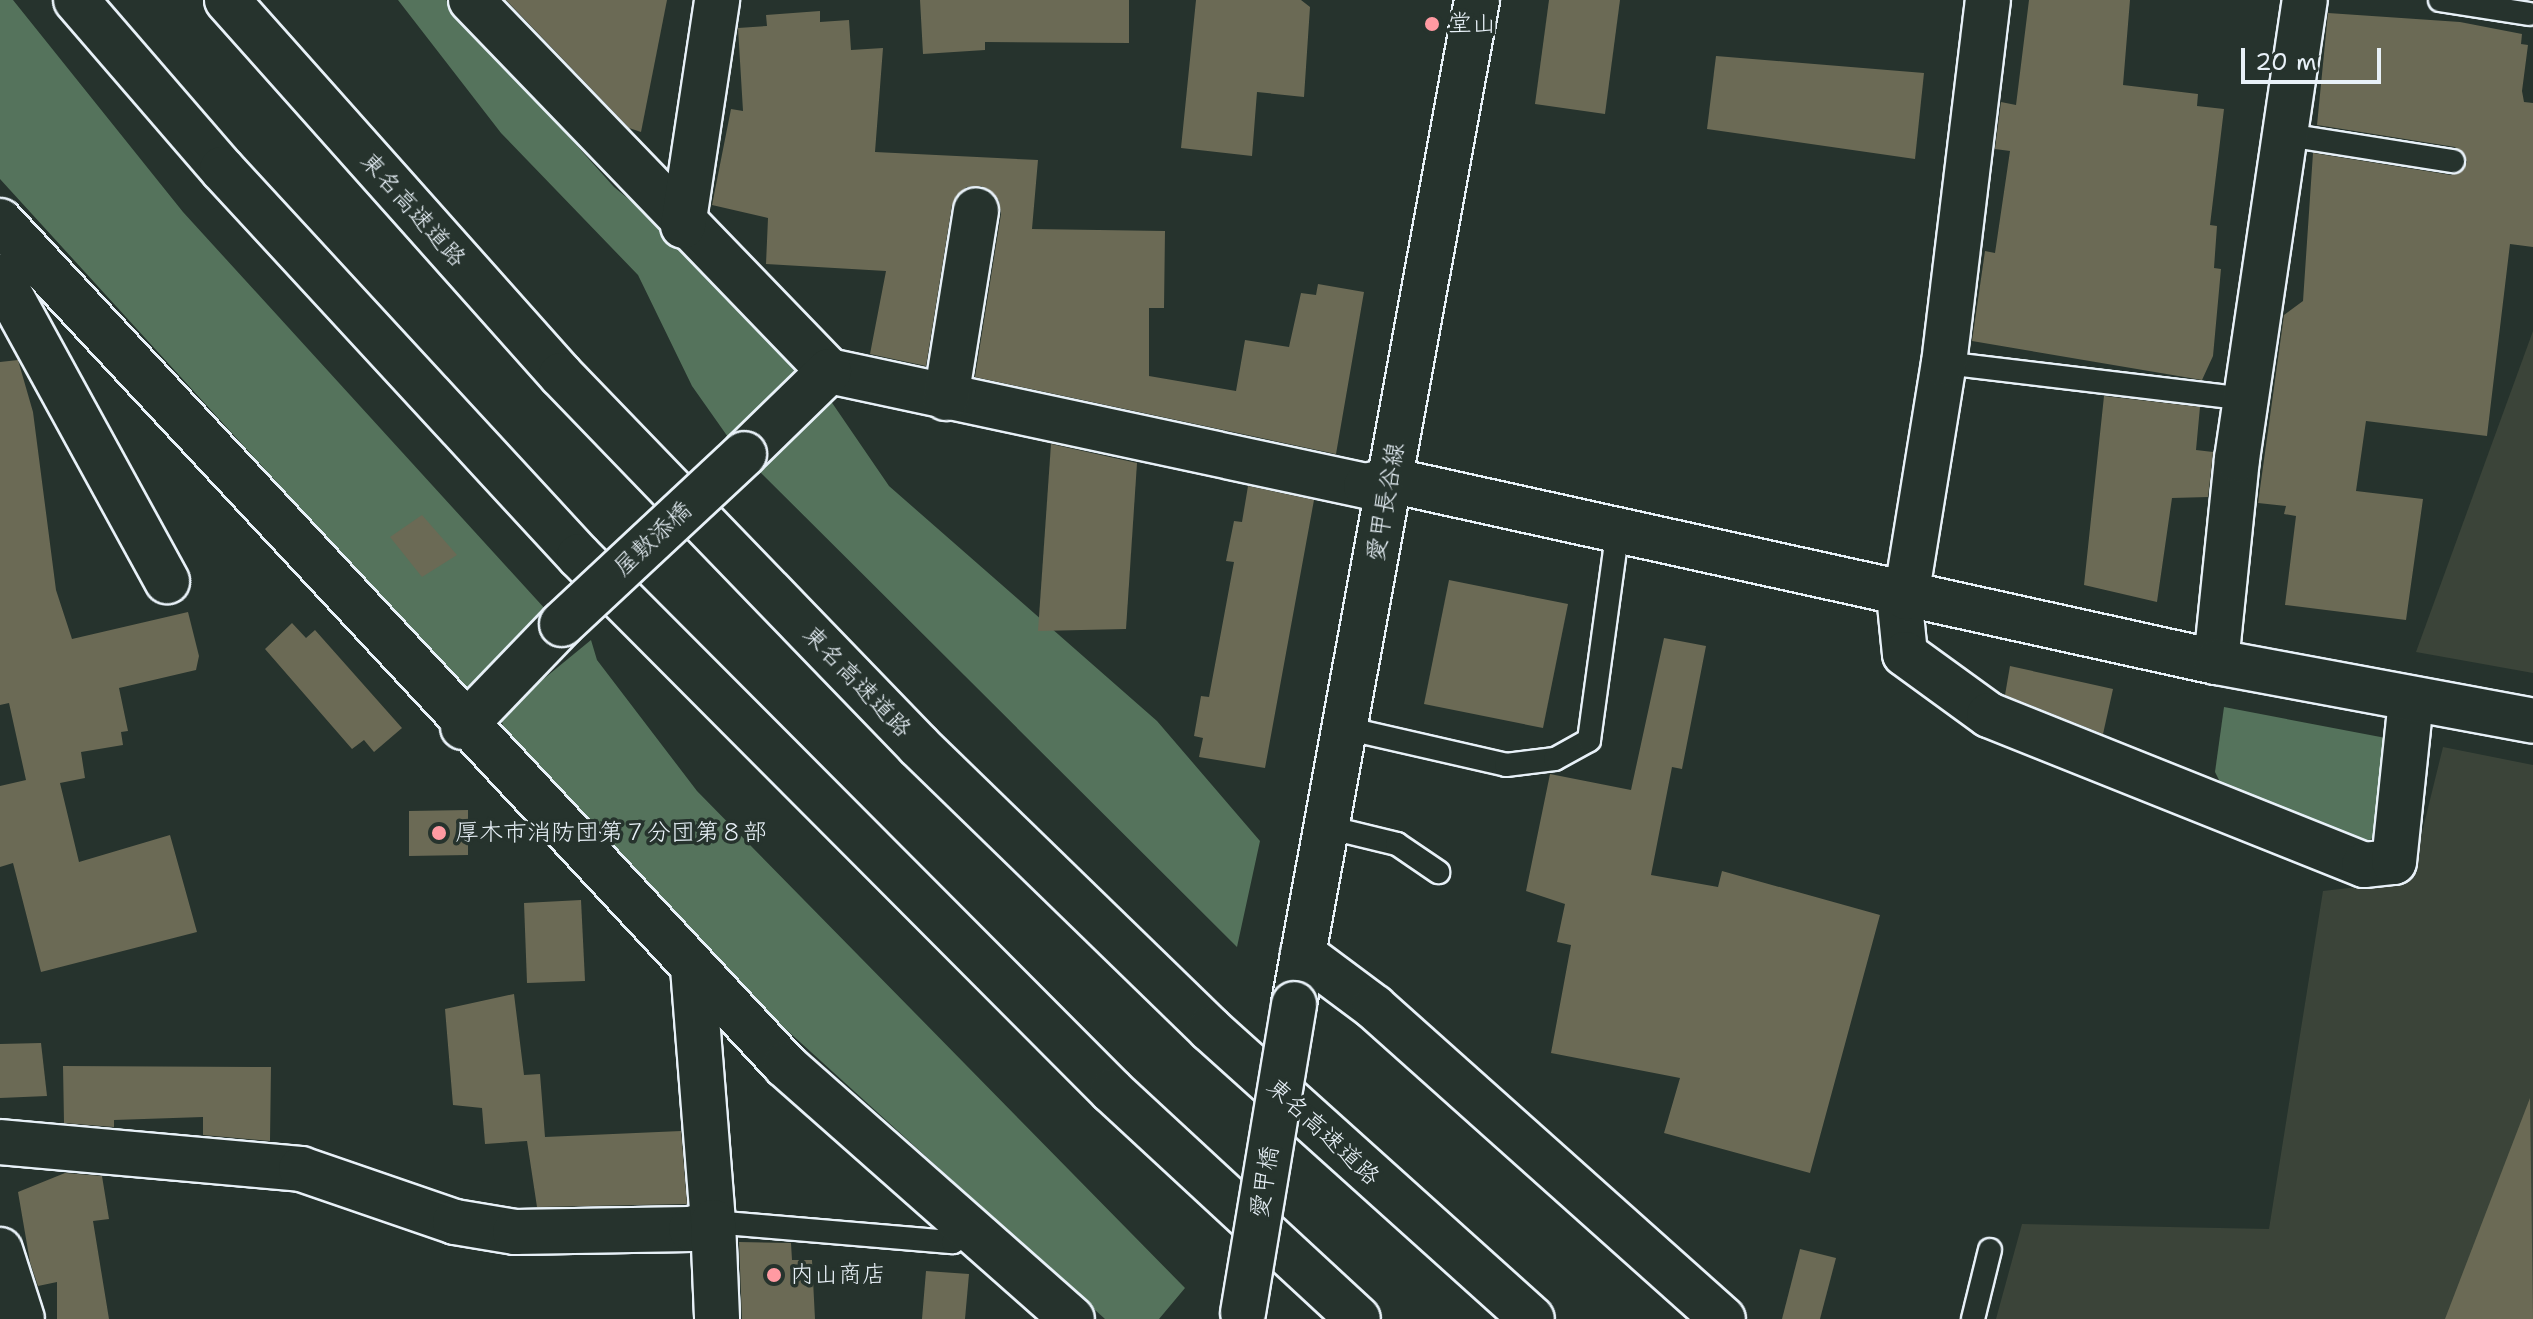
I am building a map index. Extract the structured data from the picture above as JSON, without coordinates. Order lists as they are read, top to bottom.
{
  "streets": {
    "main road": [
      "東名高速道路",
      "愛甲長谷線",
      "屋敷添橋",
      "愛甲橋"
    ]
  },
  "crossings": [
    ["愛甲長谷線", "愛甲橋"]
  ],
  "places": ["堂山", "厚木市消防団第７分団第８部", "内山商店"],
  "scale_bar": "20 m"
}
